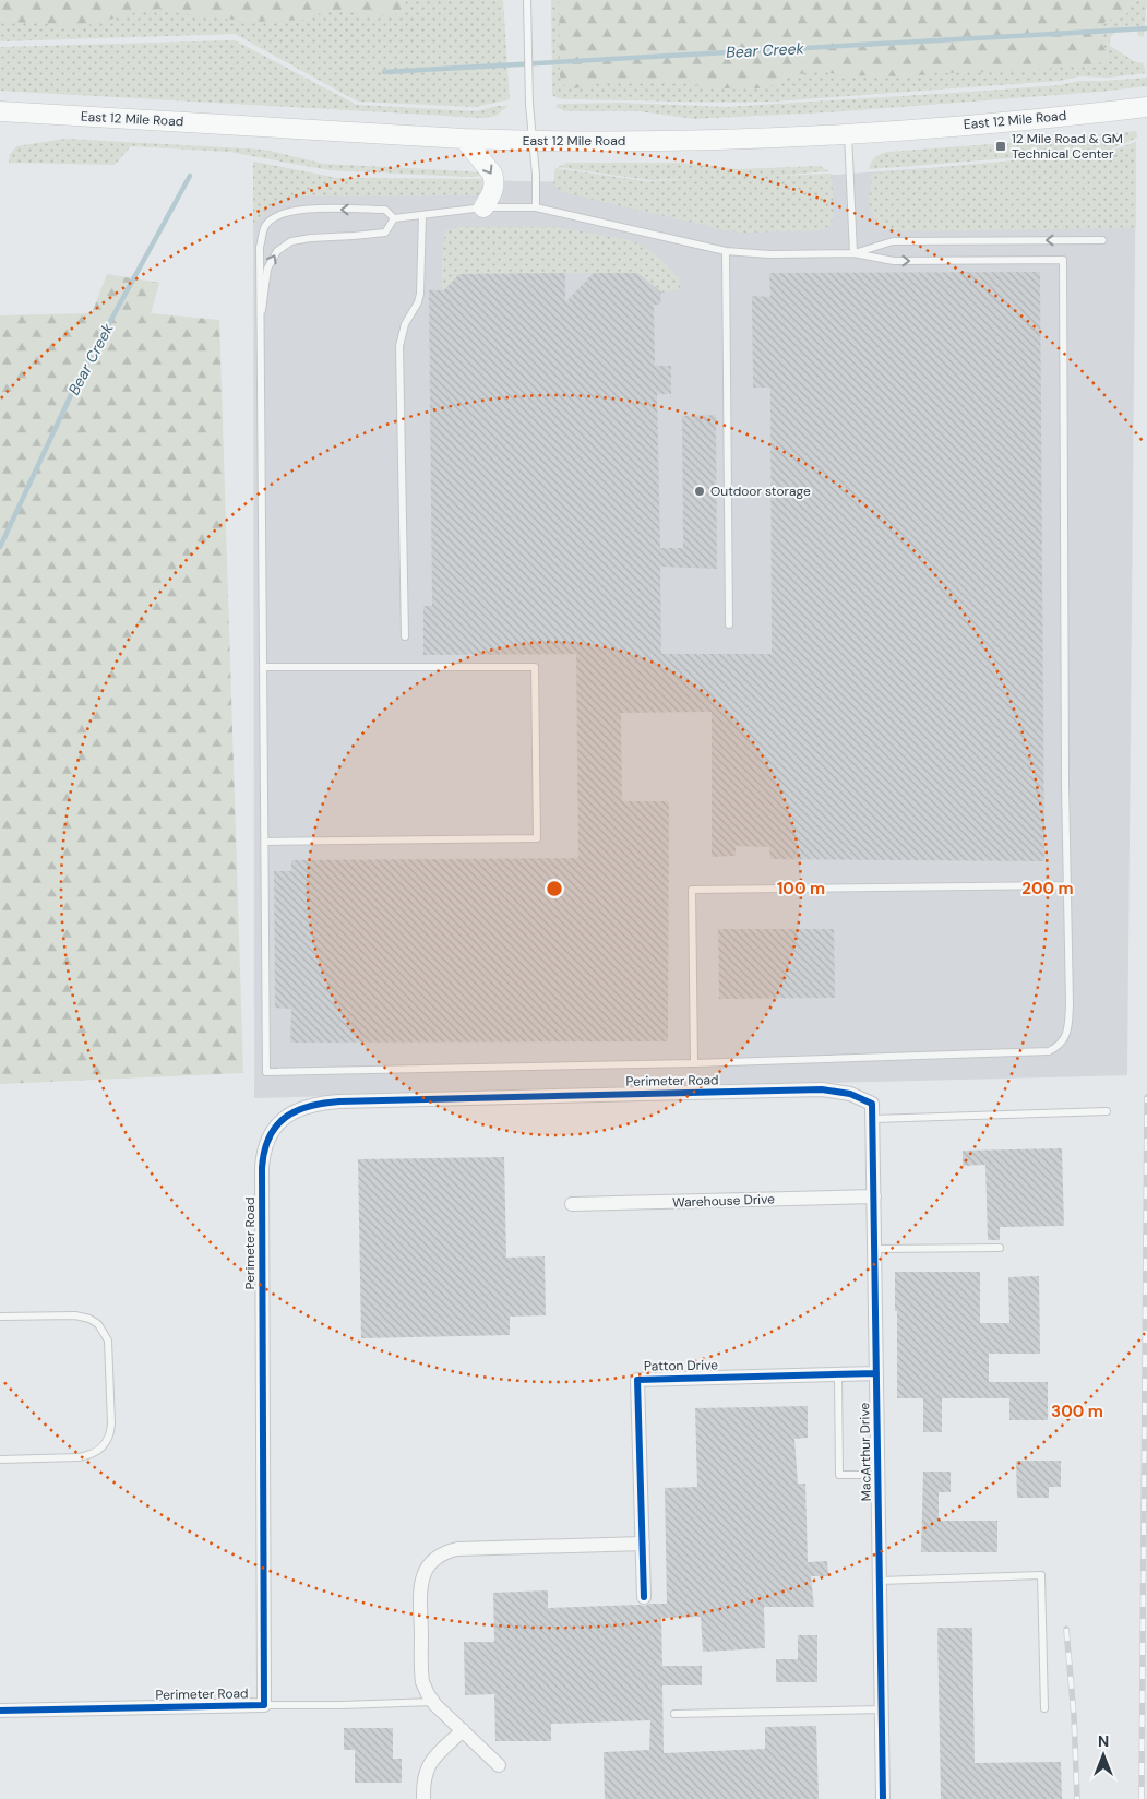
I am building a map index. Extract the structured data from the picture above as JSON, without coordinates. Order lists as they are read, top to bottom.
{
  "streets": {
    "main road": ["East 12 Mile Road"],
    "street": [
      "Perimeter Road",
      "Warehouse Drive",
      "Patton Drive",
      "MacArthur Drive"
    ]
  },
  "crossings": [
    ["Perimeter Road", "MacArthur Drive"],
    ["Warehouse Drive", "MacArthur Drive"],
    ["Patton Drive", "MacArthur Drive"]
  ],
  "water": ["Bear Creek"],
  "places": {
    "transit": ["12 Mile Road & GM Technical Center"],
    "other": ["Outdoor storage"]
  },
  "north": "top",
  "rings": ["100 m", "200 m", "300 m"]
}
